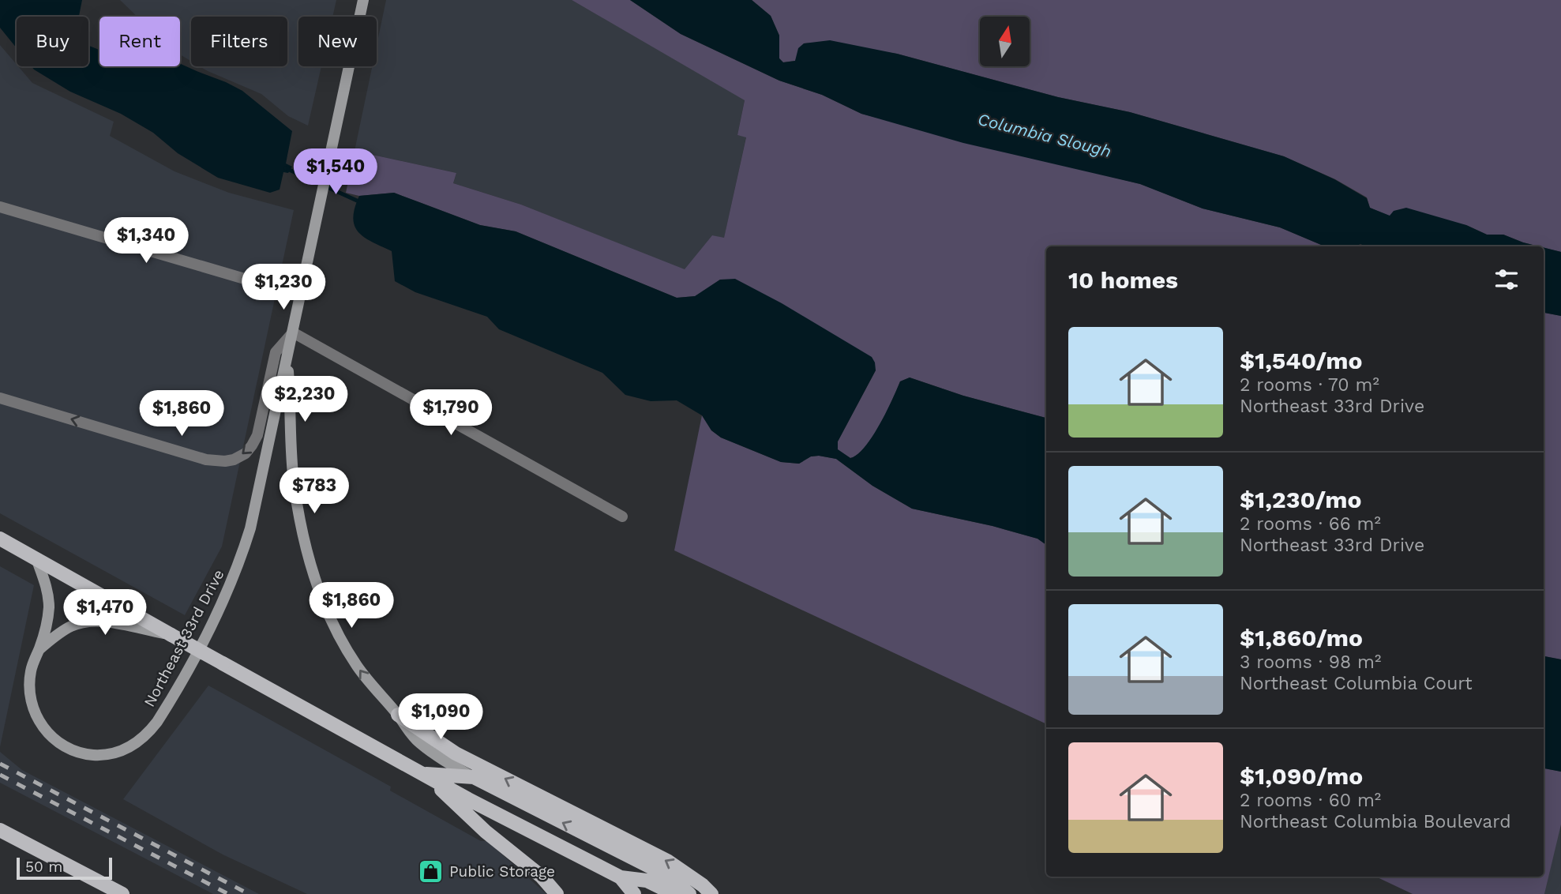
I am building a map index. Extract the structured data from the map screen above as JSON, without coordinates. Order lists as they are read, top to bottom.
{
  "streets": {
    "main road": ["Northeast 33rd Drive"]
  },
  "water": ["Columbia Slough"],
  "places": {
    "shop": ["Public Storage"]
  },
  "scale_bar": "50 m",
  "north": "top",
  "page": {
    "chip": [
      "Buy",
      "Rent",
      "Filters",
      "New"
    ],
    "price": [
      "$1,540",
      "$1,340",
      "$1,230",
      "$2,230",
      "$1,790",
      "$1,860",
      "$783",
      "$1,860",
      "$1,470",
      "$1,090"
    ],
    "heading": "10 homes",
    "list": [
      {
        "name": "$1,540/mo",
        "note": "2 rooms · 70 m² · Northeast 33rd Drive"
      },
      {
        "name": "$1,230/mo",
        "note": "2 rooms · 66 m² · Northeast 33rd Drive"
      },
      {
        "name": "$1,860/mo",
        "note": "3 rooms · 98 m² · Northeast Columbia Court"
      },
      {
        "name": "$1,090/mo",
        "note": "2 rooms · 60 m² · Northeast Columbia Boulevard"
      }
    ],
    "scale": "50 m"
  }
}
